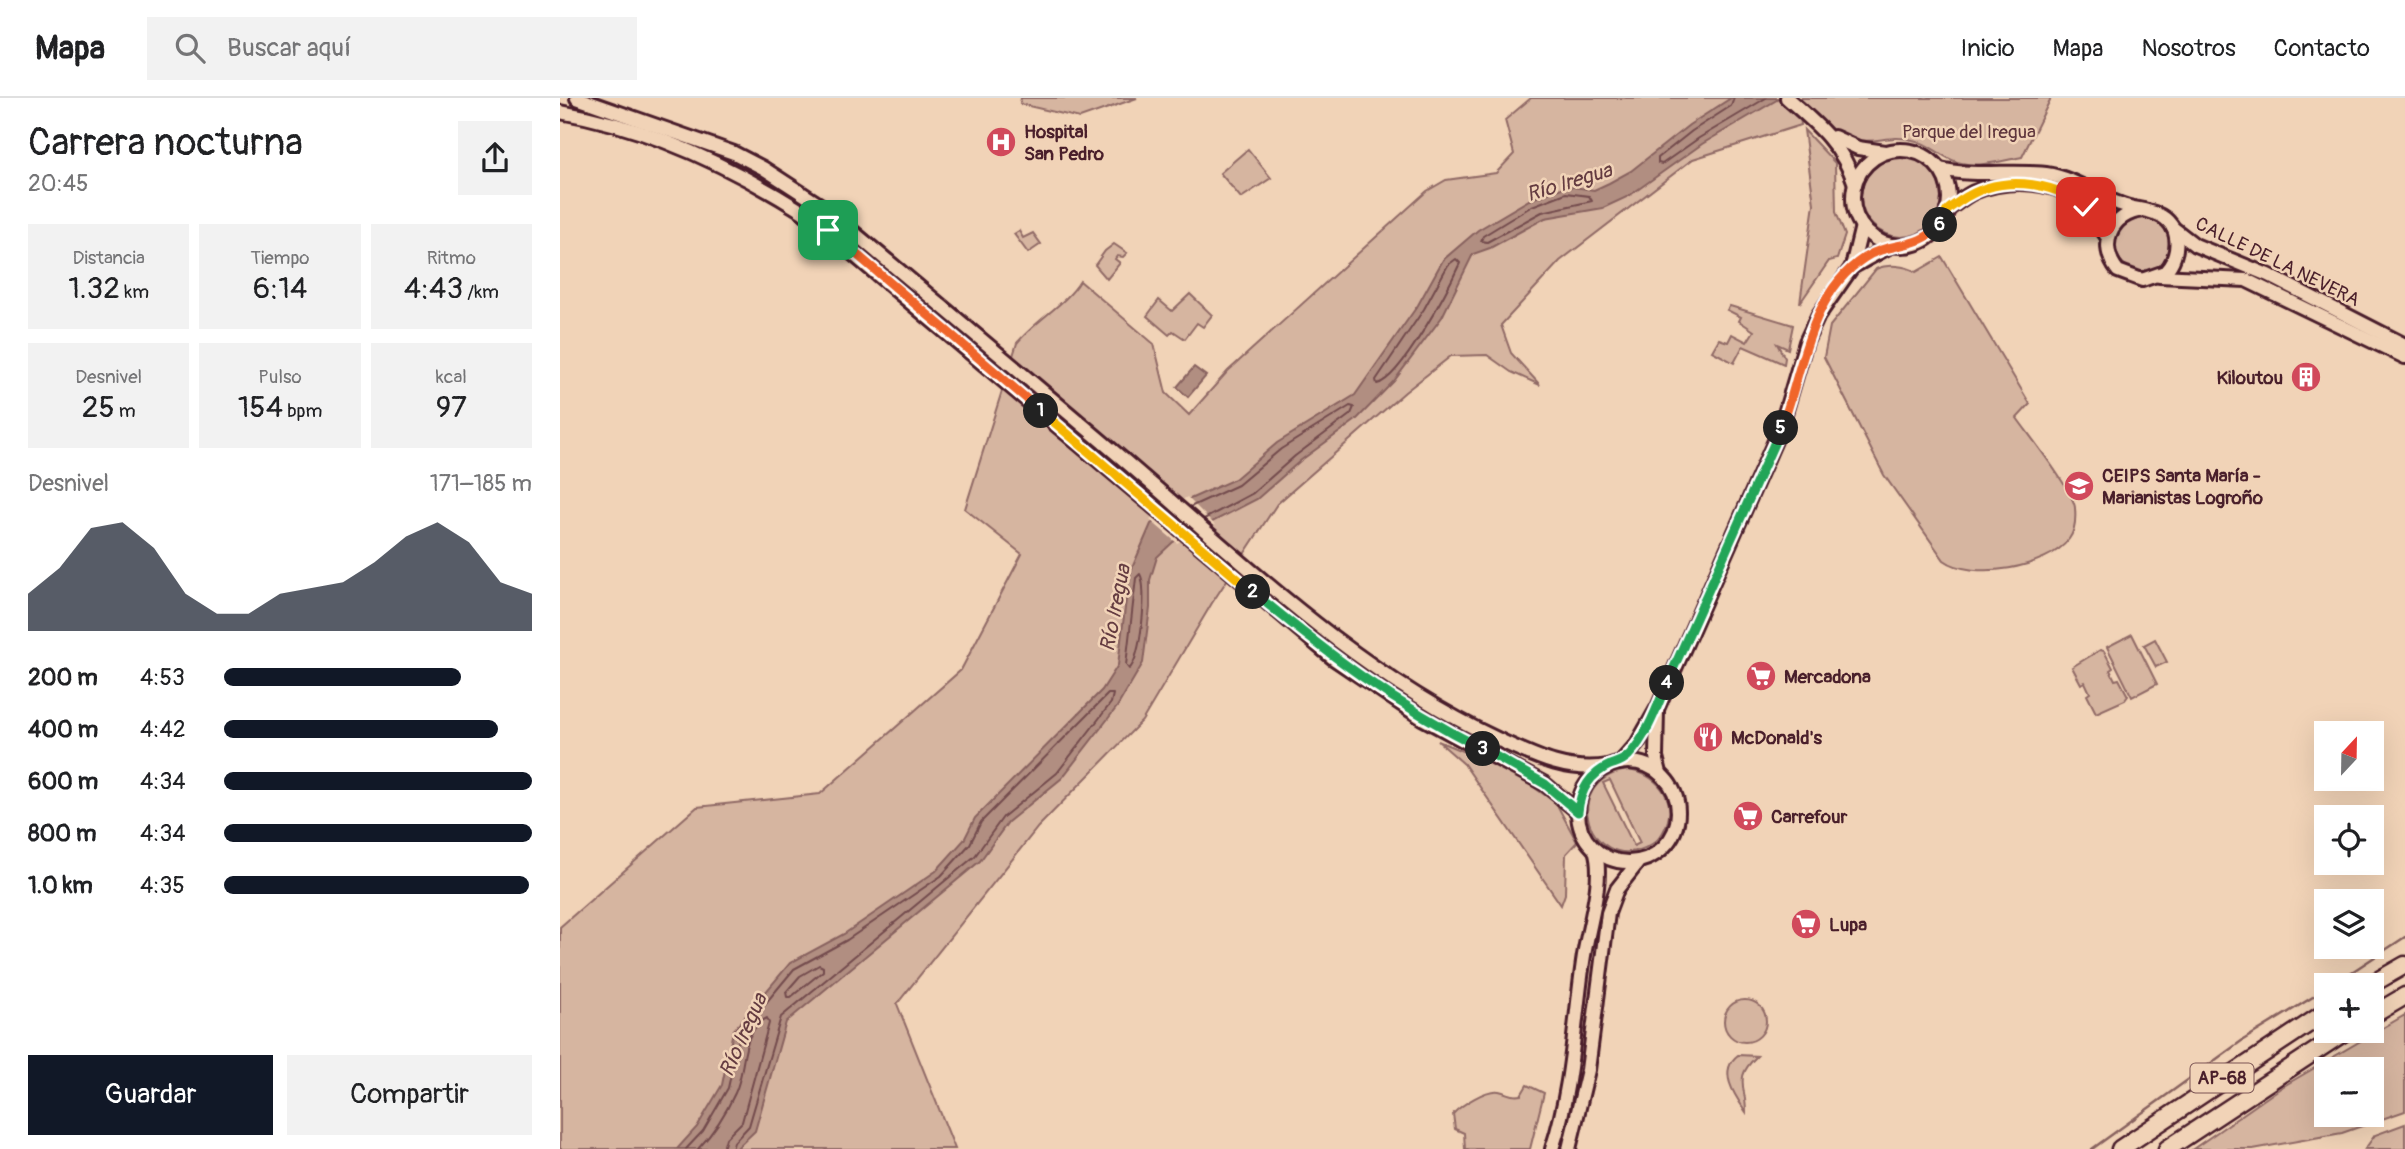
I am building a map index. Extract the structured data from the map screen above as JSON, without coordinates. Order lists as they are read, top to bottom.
{
  "streets": {
    "highway": ["AP-68"],
    "main road": ["CALLE DE LA NEVERA"]
  },
  "water": ["Río Iregua"],
  "parks": ["Parque del Iregua"],
  "places": {
    "hospital": ["Hospital San Pedro"],
    "building": ["Kiloutou"],
    "school or university": ["CEIPS Santa María - Marianistas Logroño"],
    "supermarket": ["Mercadona", "Carrefour", "Lupa"],
    "restaurant": ["McDonald's"]
  },
  "north": "top",
  "page": {
    "header": "Mapa",
    "search": "Buscar aquí",
    "nav": [
      "Inicio",
      "Mapa",
      "Nosotros",
      "Contacto"
    ],
    "heading": ["Carrera nocturna", "20:45"],
    "pins": [
      "6",
      "1",
      "5",
      "2",
      "4",
      "3"
    ],
    "stats": [
      ["Distancia", "1.32 km"],
      ["Tiempo", "6:14"],
      ["Ritmo", "4:43 /km"],
      ["Desnivel", "25 m"],
      ["Pulso", "154 bpm"],
      ["kcal", "97"]
    ],
    "chart": ["Desnivel", "171–185 m"],
    "list": [
      {
        "name": "200 m",
        "note": "4:53"
      },
      {
        "name": "400 m",
        "note": "4:42"
      },
      {
        "name": "600 m",
        "note": "4:34"
      },
      {
        "name": "800 m",
        "note": "4:34"
      },
      {
        "name": "1.0 km",
        "note": "4:35"
      }
    ],
    "map_buttons": ["+", "−"],
    "buttons": ["Guardar", "Compartir"]
  }
}
